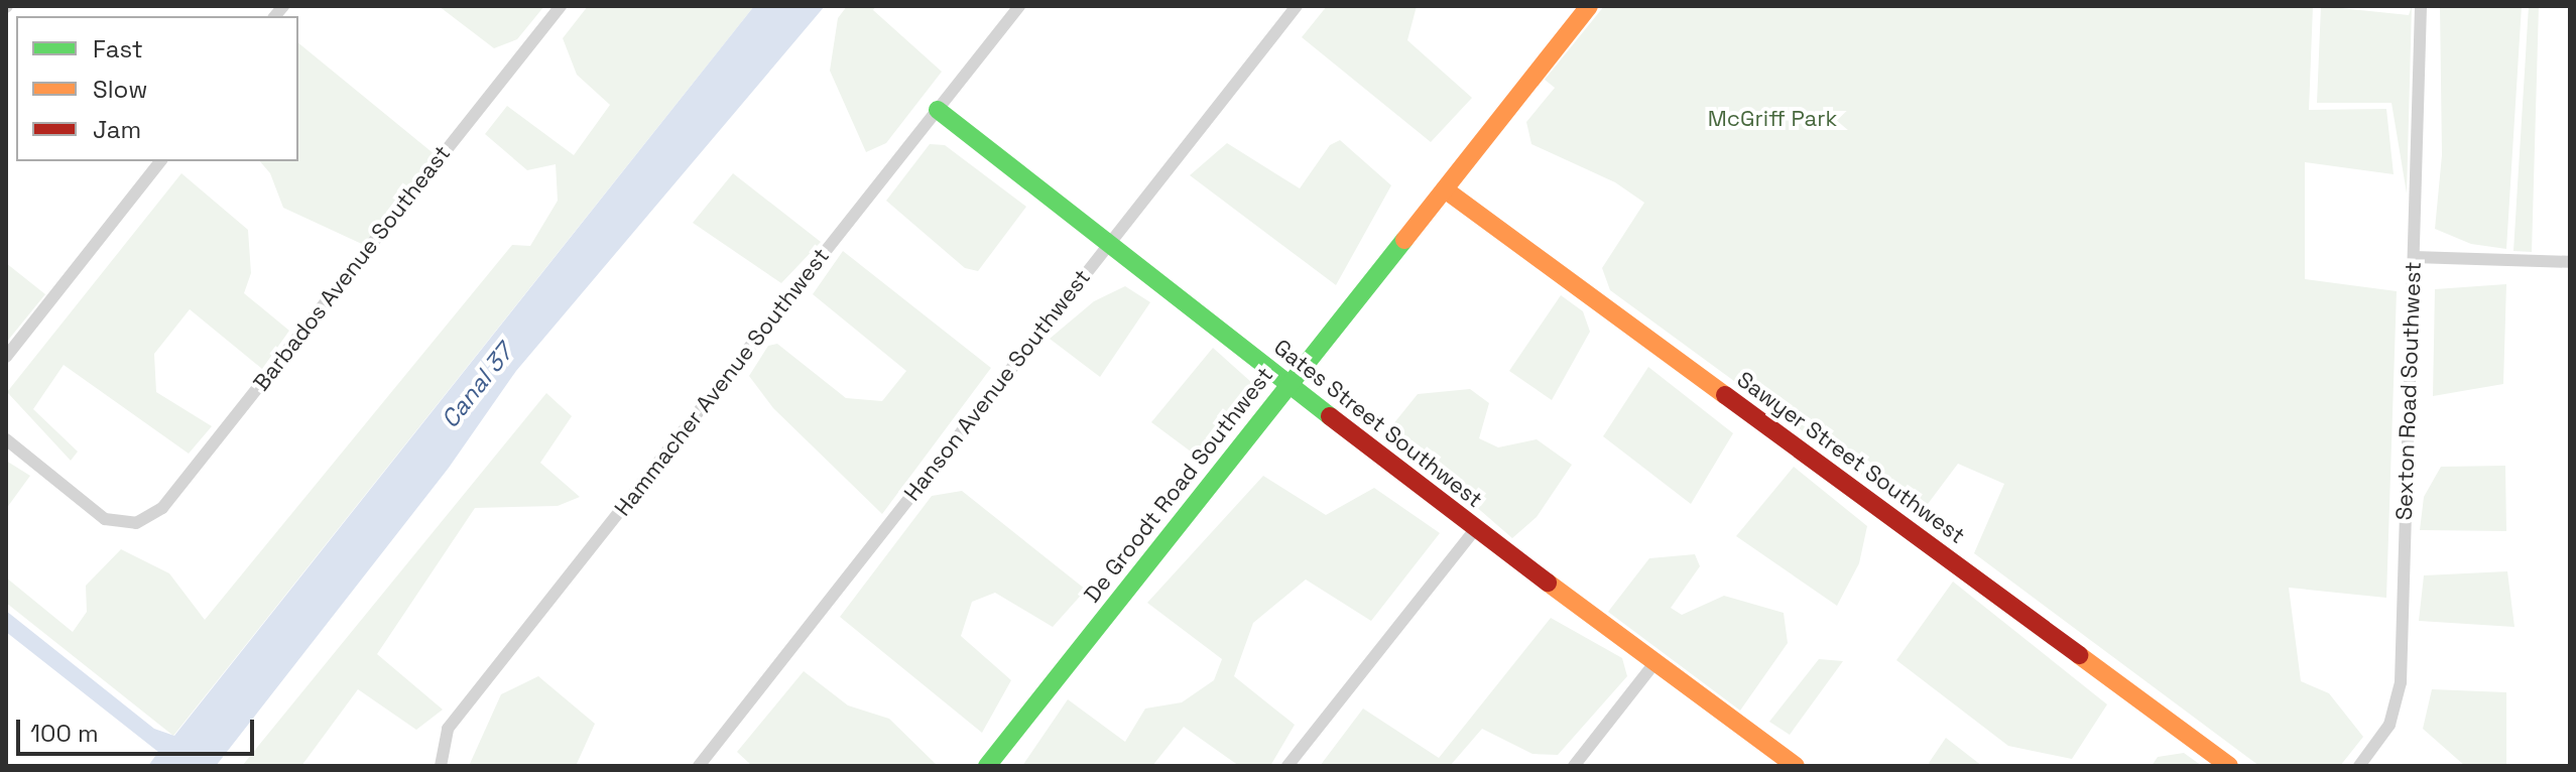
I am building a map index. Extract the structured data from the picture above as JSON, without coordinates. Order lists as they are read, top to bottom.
{
  "streets": {
    "street": [
      "Barbados Avenue Southeast",
      "Hammacher Avenue Southwest",
      "Hanson Avenue Southwest",
      "Sexton Road Southwest",
      "Gates Street Southwest",
      "Sawyer Street Southwest",
      "De Groodt Road Southwest"
    ]
  },
  "crossings": [
    ["Hammacher Avenue Southwest", "Gates Street Southwest"],
    ["Hanson Avenue Southwest", "Gates Street Southwest"],
    ["Gates Street Southwest", "De Groodt Road Southwest"],
    ["Sawyer Street Southwest", "De Groodt Road Southwest"]
  ],
  "water": ["Canal 37"],
  "parks": ["McGriff Park"],
  "legend": ["Fast", "Slow", "Jam"],
  "scale_bar": "100 m"
}
